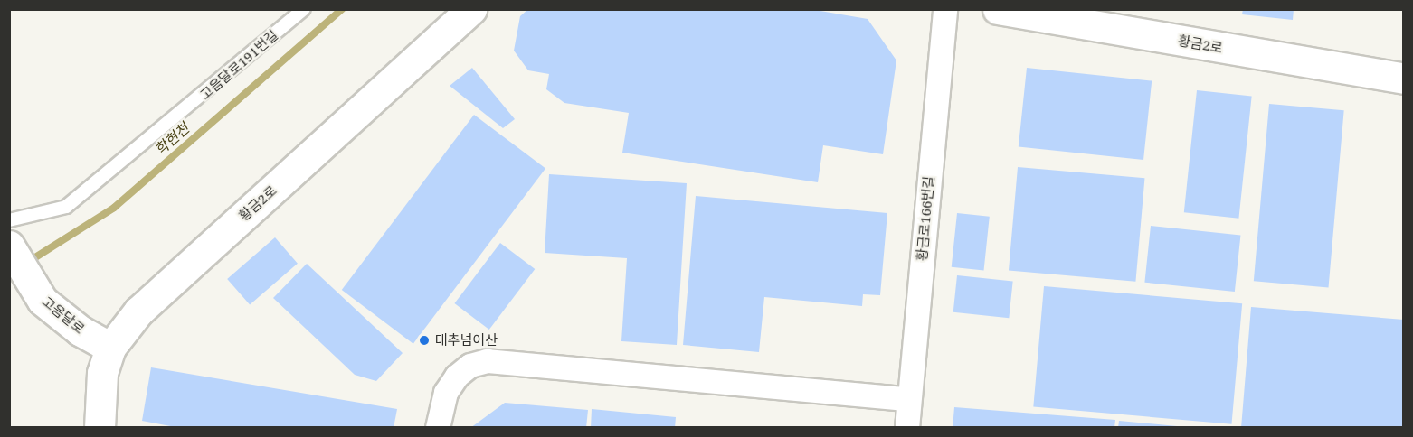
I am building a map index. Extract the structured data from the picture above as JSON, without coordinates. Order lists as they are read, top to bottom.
{
  "streets": {
    "street": ["황금2로", "황금로166번길", "고음달로"],
    "lane": ["고음달로191번길"]
  },
  "crossings": [
    ["황금2로", "고음달로"]
  ],
  "water": ["학현천"],
  "places": ["대추넘어산"]
}
